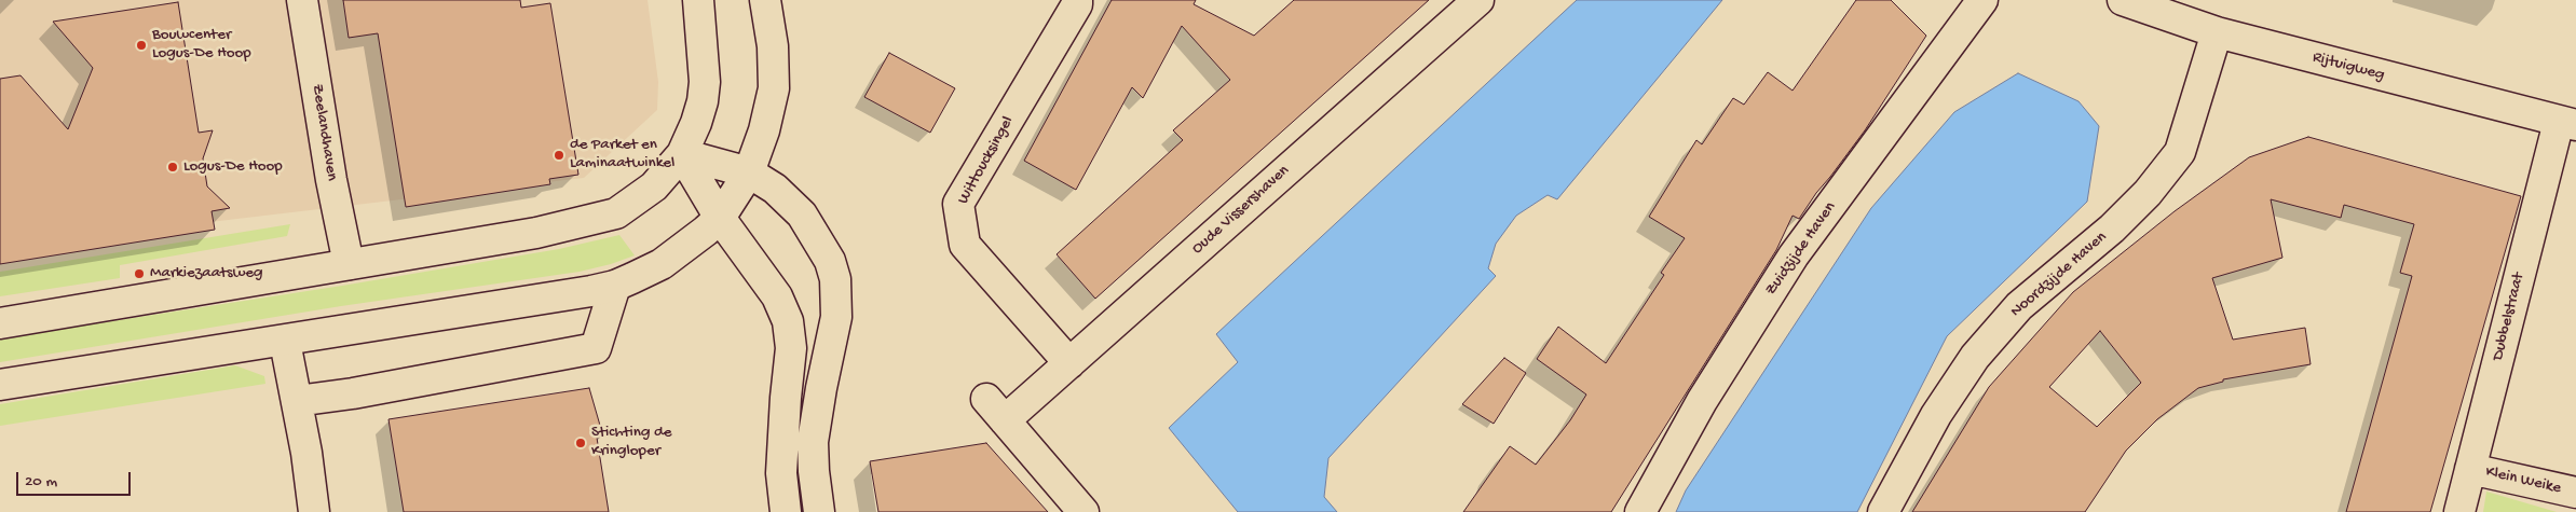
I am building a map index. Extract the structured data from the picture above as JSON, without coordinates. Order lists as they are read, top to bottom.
{
  "streets": {
    "street": [
      "Rijtuigweg",
      "Zeelandhaven",
      "Wittoucksingel",
      "Oude Vissershaven",
      "Zuidzijde Haven",
      "Noordzijde Haven",
      "Dubbelstraat",
      "Klein Weike"
    ]
  },
  "crossings": [
    ["Rijtuigweg", "Noordzijde Haven"],
    ["Rijtuigweg", "Dubbelstraat"],
    ["Wittoucksingel", "Oude Vissershaven"],
    ["Dubbelstraat", "Klein Weike"]
  ],
  "places": [
    "Bouwcenter Logus-De Hoop",
    "de Parket en Laminaatwinkel",
    "Logus-De Hoop",
    "Markiezaatsweg",
    "Stichting de Kringloper"
  ],
  "scale_bar": "20 m"
}
